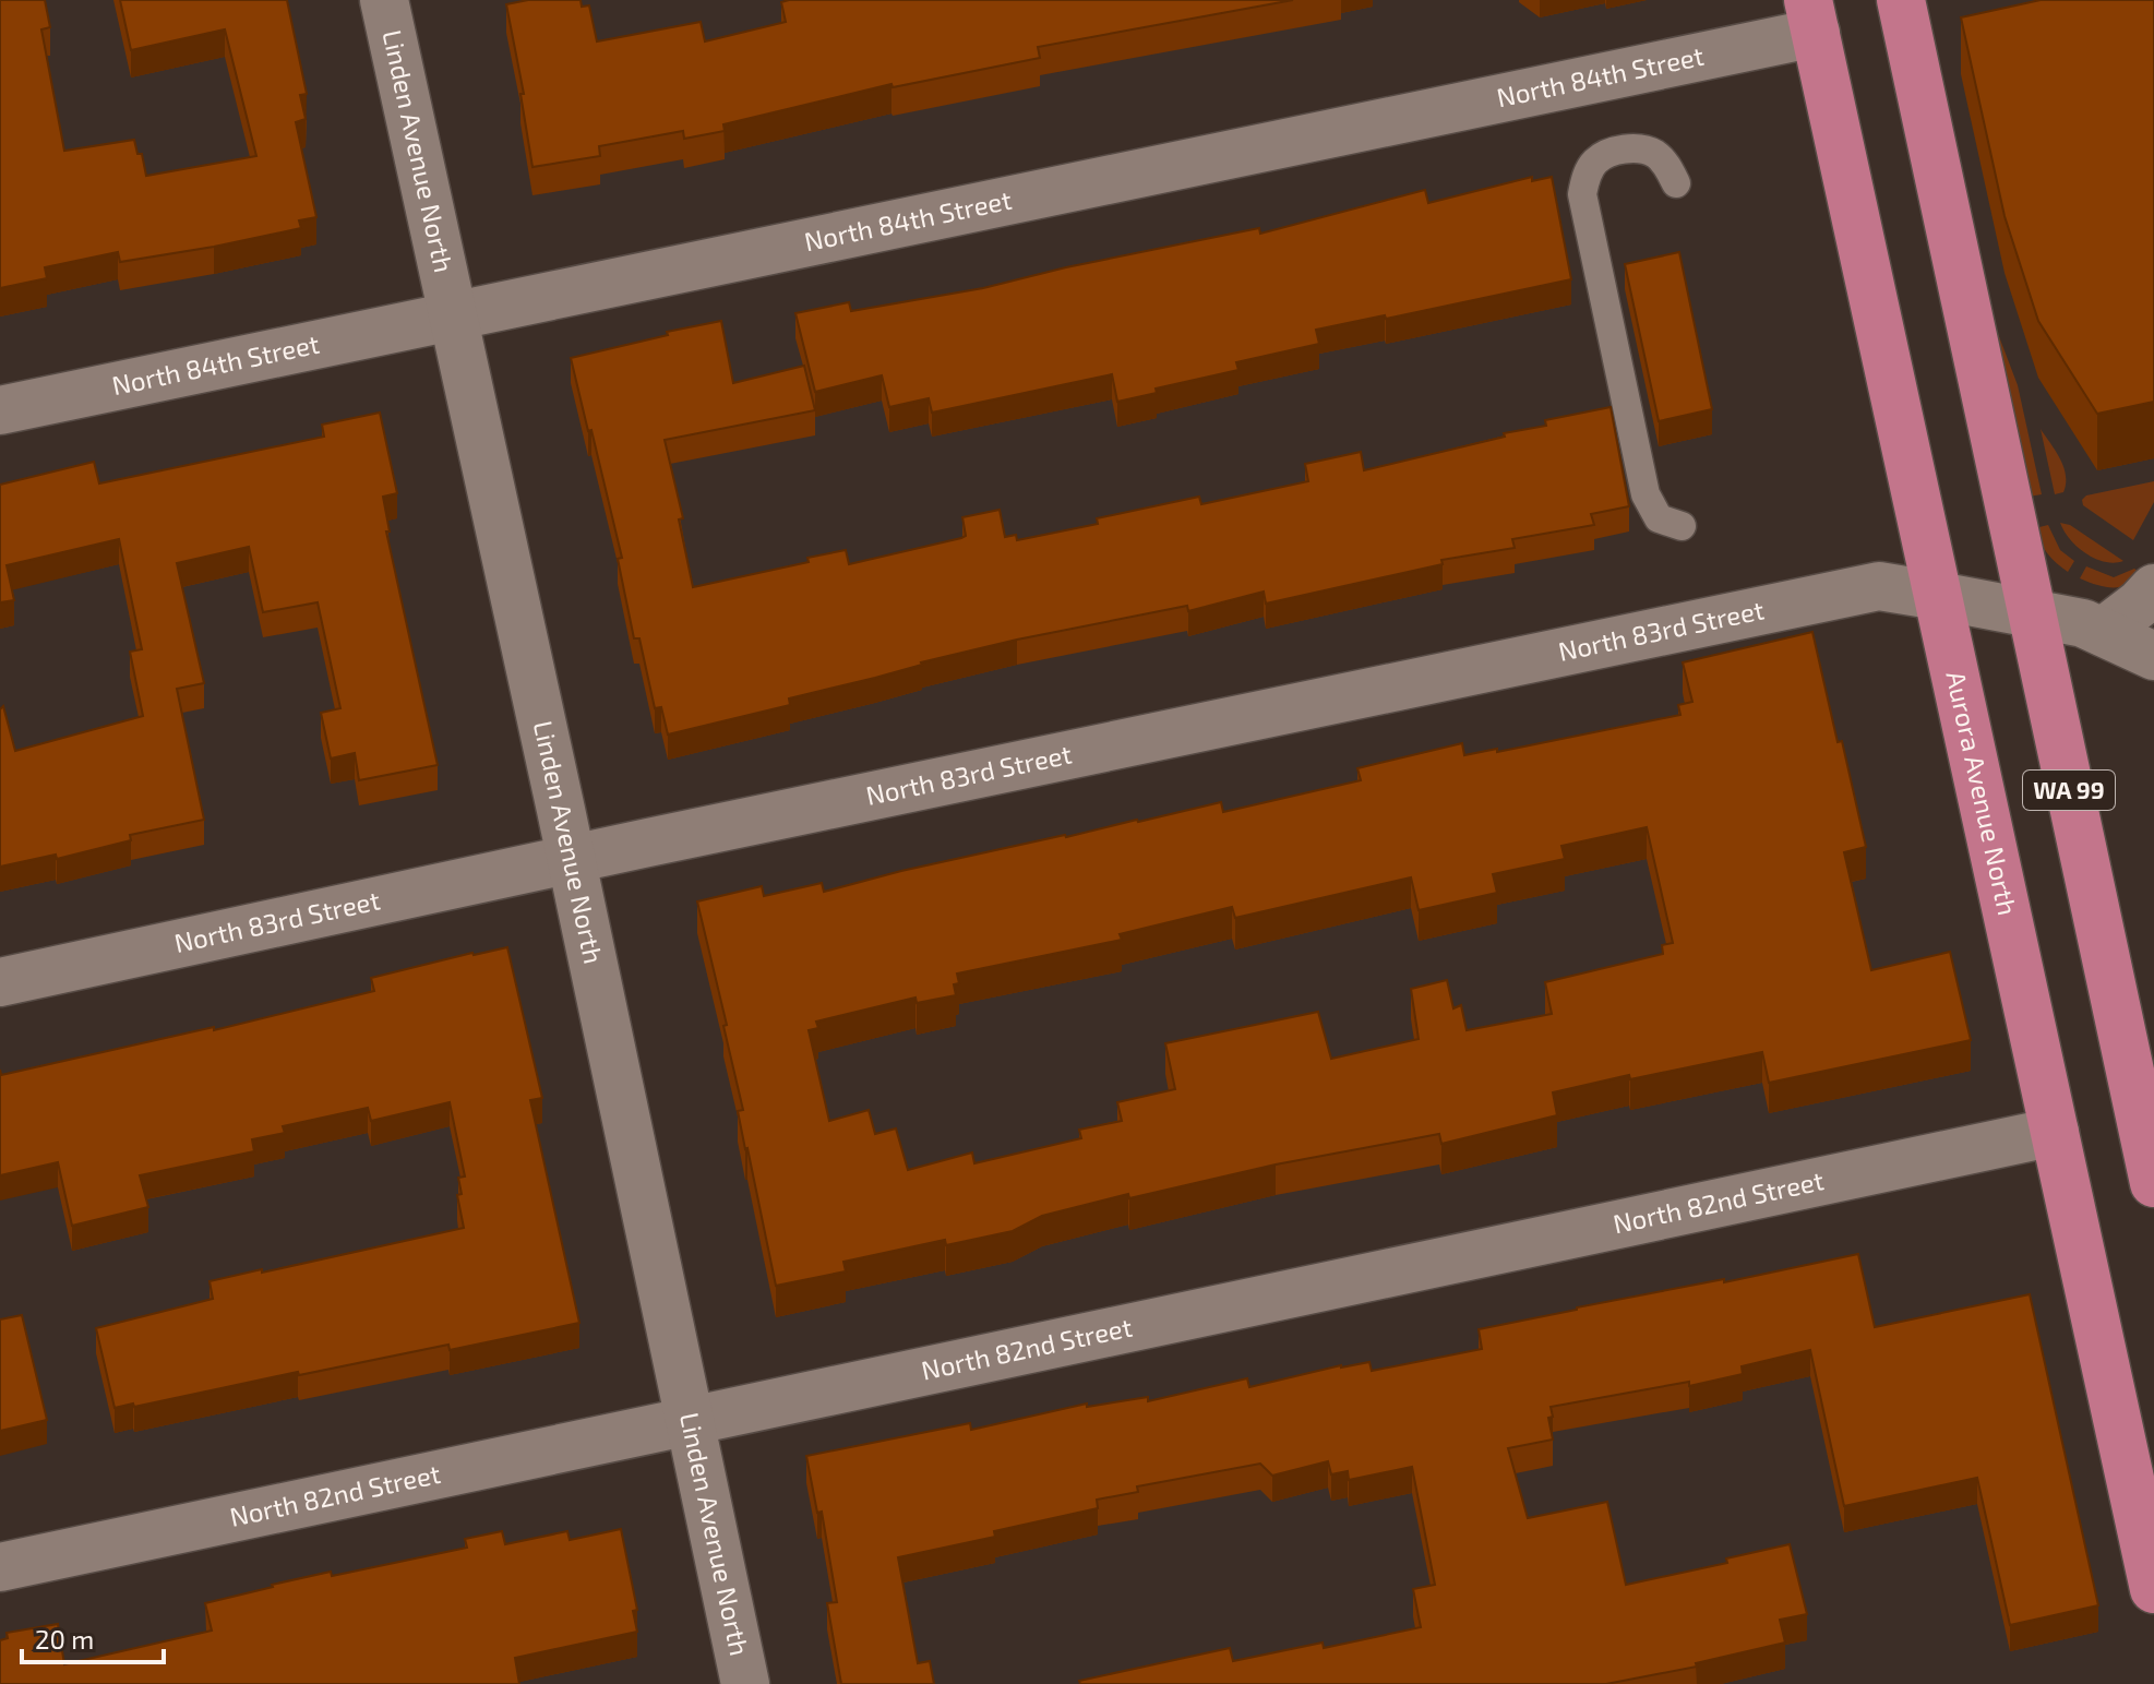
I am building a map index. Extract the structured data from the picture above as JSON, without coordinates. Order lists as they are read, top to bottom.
{
  "streets": {
    "highway": ["WA 99", "Aurora Avenue North"],
    "street": [
      "North 84th Street",
      "Linden Avenue North",
      "North 83rd Street",
      "North 82nd Street"
    ]
  },
  "crossings": [
    ["North 84th Street", "Linden Avenue North"],
    ["North 84th Street", "Aurora Avenue North"],
    ["Linden Avenue North", "North 83rd Street"],
    ["Linden Avenue North", "North 82nd Street"],
    ["North 83rd Street", "WA 99"],
    ["North 83rd Street", "Aurora Avenue North"],
    ["Aurora Avenue North", "North 82nd Street"]
  ],
  "scale_bar": "20 m"
}
